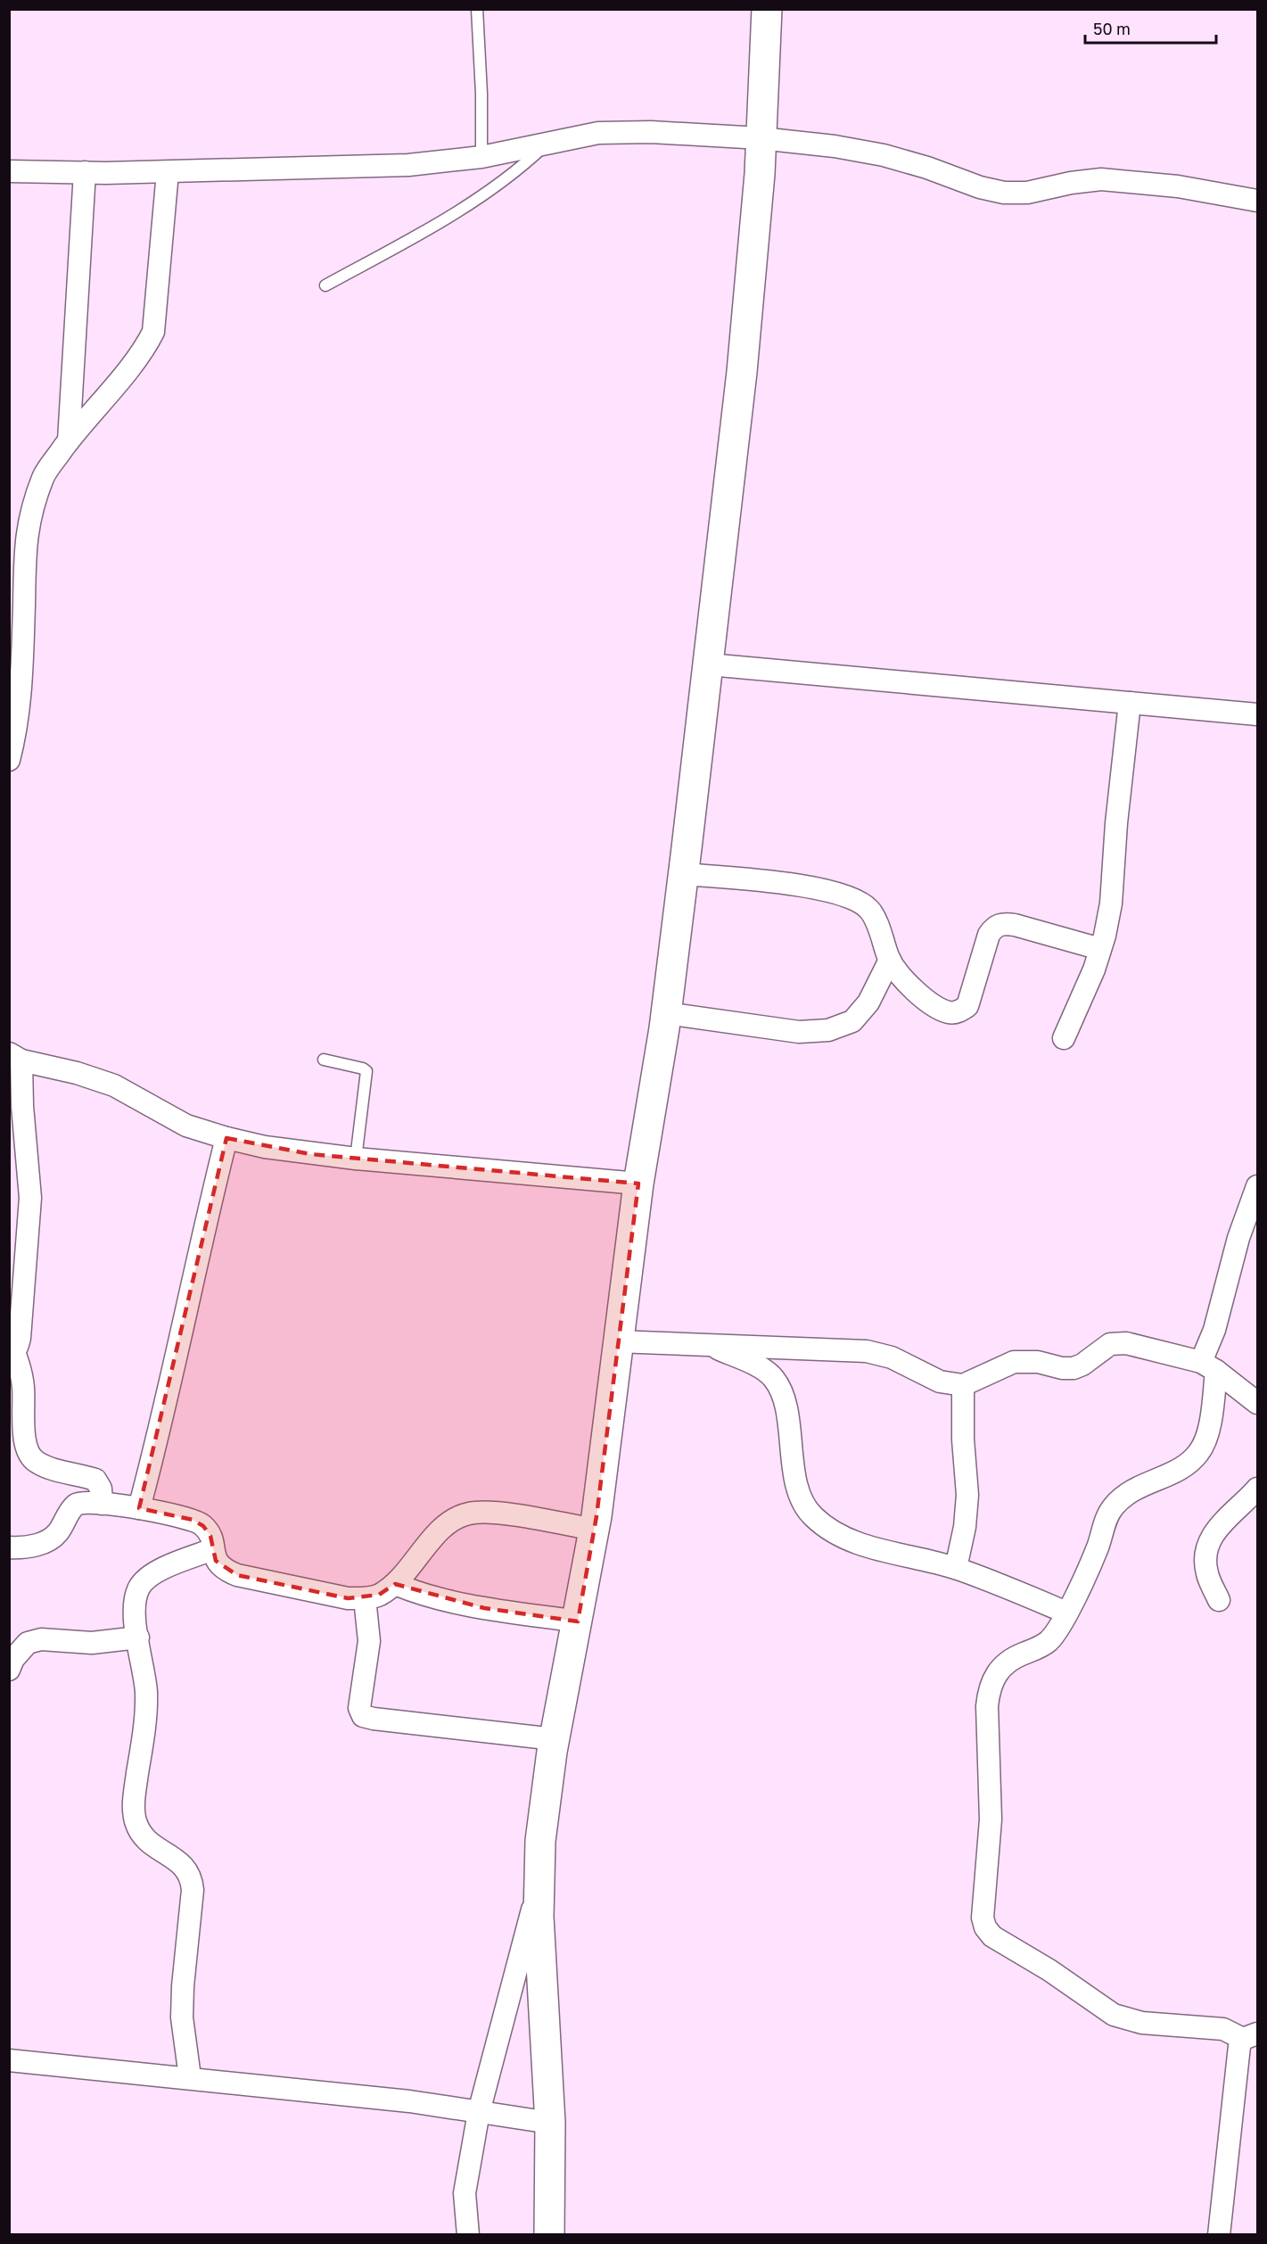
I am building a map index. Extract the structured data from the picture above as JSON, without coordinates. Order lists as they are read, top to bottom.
{
  "scale_bar": "50 m"
}
